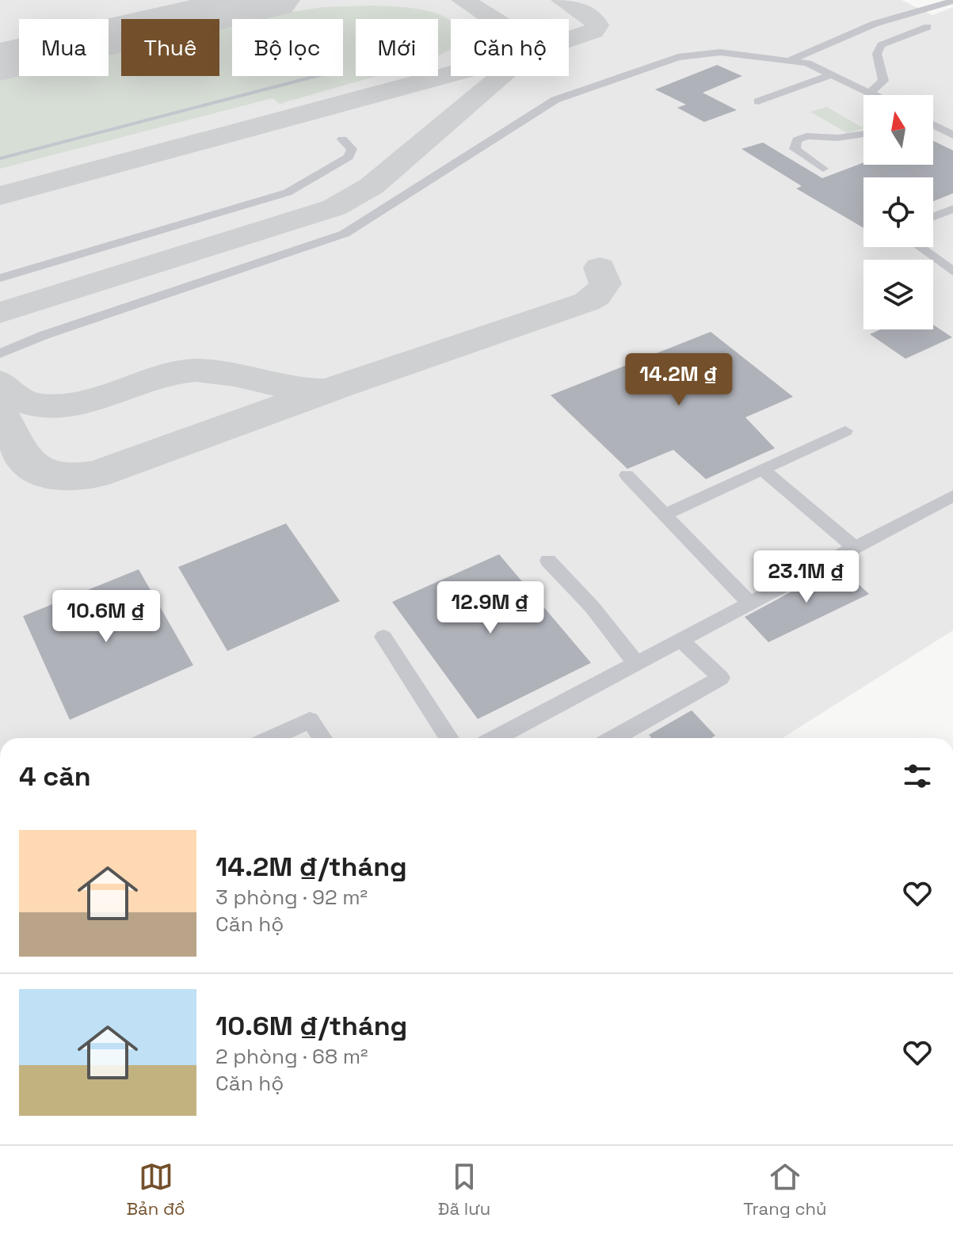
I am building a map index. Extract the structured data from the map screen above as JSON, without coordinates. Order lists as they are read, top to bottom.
{
  "north": "top",
  "page": {
    "chip": [
      "Mua",
      "Thuê",
      "Bộ lọc",
      "Mới",
      "Căn hộ"
    ],
    "price": [
      "14.2M ₫",
      "23.1M ₫",
      "12.9M ₫",
      "10.6M ₫"
    ],
    "heading": "4 căn",
    "list": [
      {
        "name": "14.2M ₫/tháng",
        "note": "3 phòng · 92 m² · Căn hộ"
      },
      {
        "name": "10.6M ₫/tháng",
        "note": "2 phòng · 68 m² · Căn hộ"
      }
    ],
    "tabs": ["Bản đồ", "Đã lưu", "Trang chủ"]
  }
}
